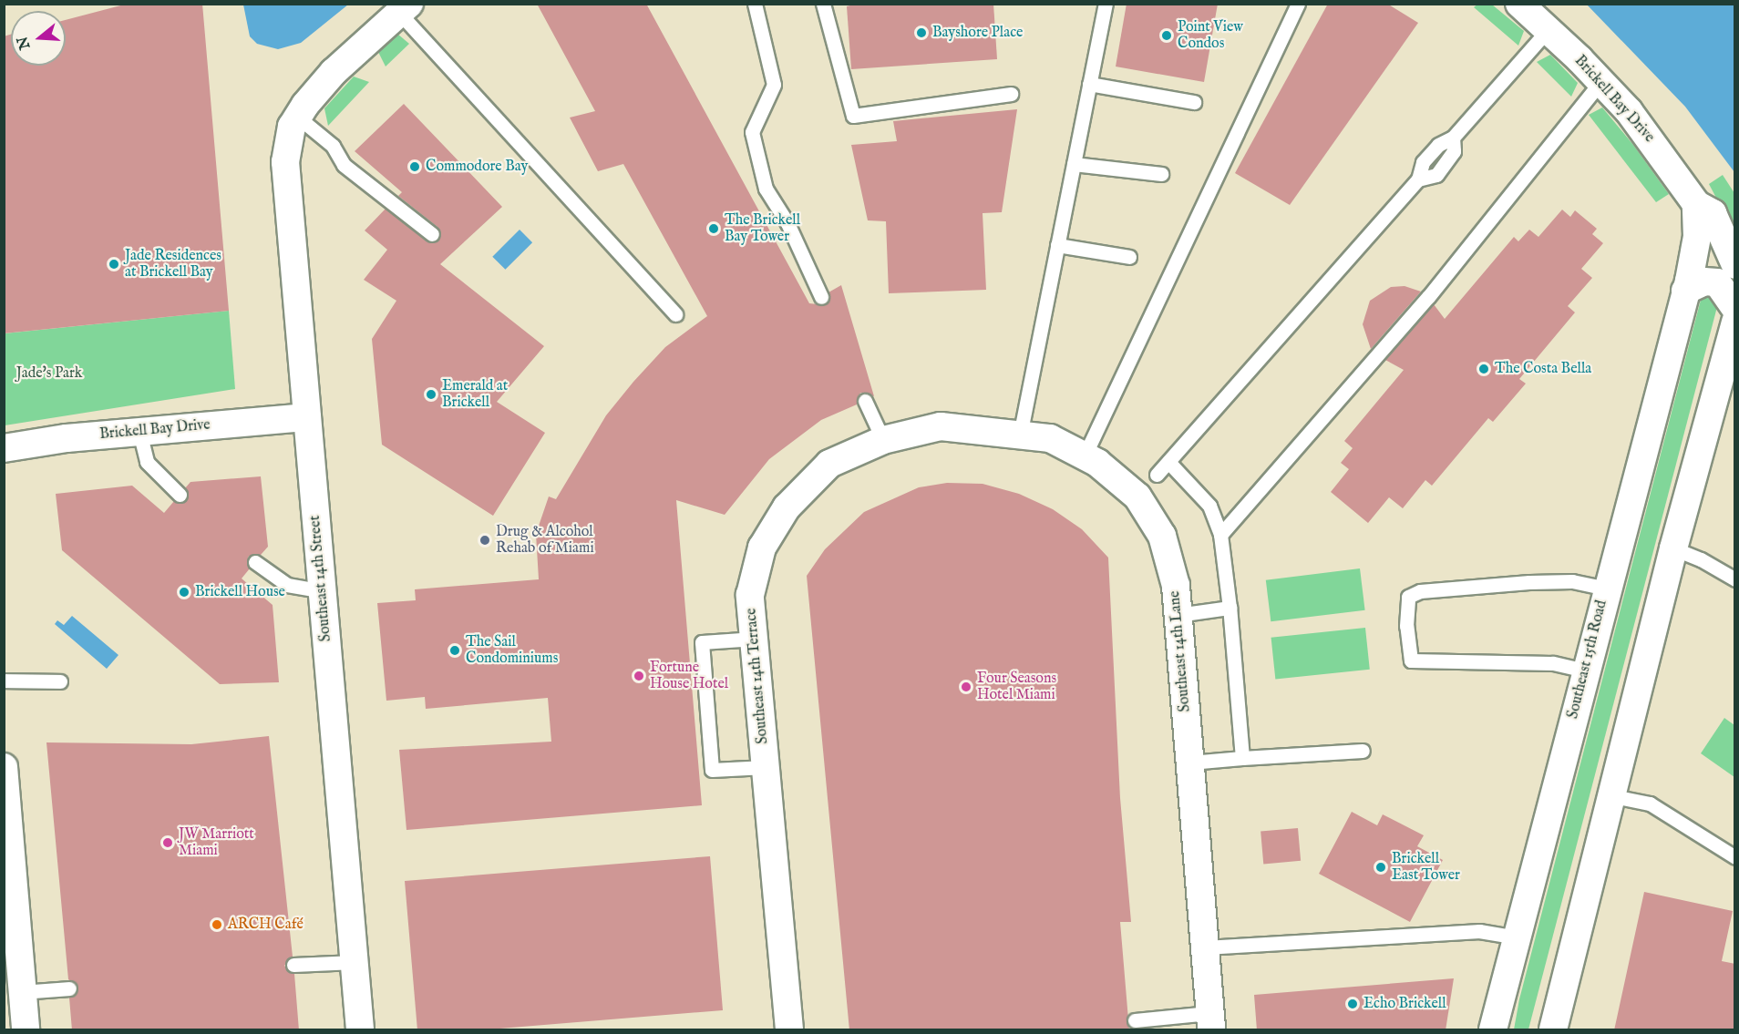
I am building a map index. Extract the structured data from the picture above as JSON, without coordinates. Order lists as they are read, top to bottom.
{
  "streets": {
    "street": [
      "Brickell Bay Drive",
      "Southeast 14th Street",
      "Southeast 14th Lane",
      "Southeast 15th Road",
      "Southeast 14th Terrace"
    ]
  },
  "crossings": [
    ["Brickell Bay Drive", "Southeast 14th Street"],
    ["Brickell Bay Drive", "Southeast 15th Road"],
    ["Southeast 14th Lane", "Southeast 14th Terrace"]
  ],
  "parks": ["Jade's Park"],
  "places": [
    "Bayshore Place",
    "Point View Condos",
    "Commodore Bay",
    "The Brickell Bay Tower",
    "Jade Residences at Brickell Bay",
    "The Costa Bella",
    "Emerald at Brickell",
    "Drug & Alcohol Rehab of Miami",
    "Brickell House",
    "The Sail Condominiums",
    "Fortune House Hotel",
    "Four Seasons Hotel Miami",
    "JW Marriott Miami",
    "Brickell East Tower",
    "ARCH Café",
    "Echo Brickell"
  ],
  "north": "left"
}
